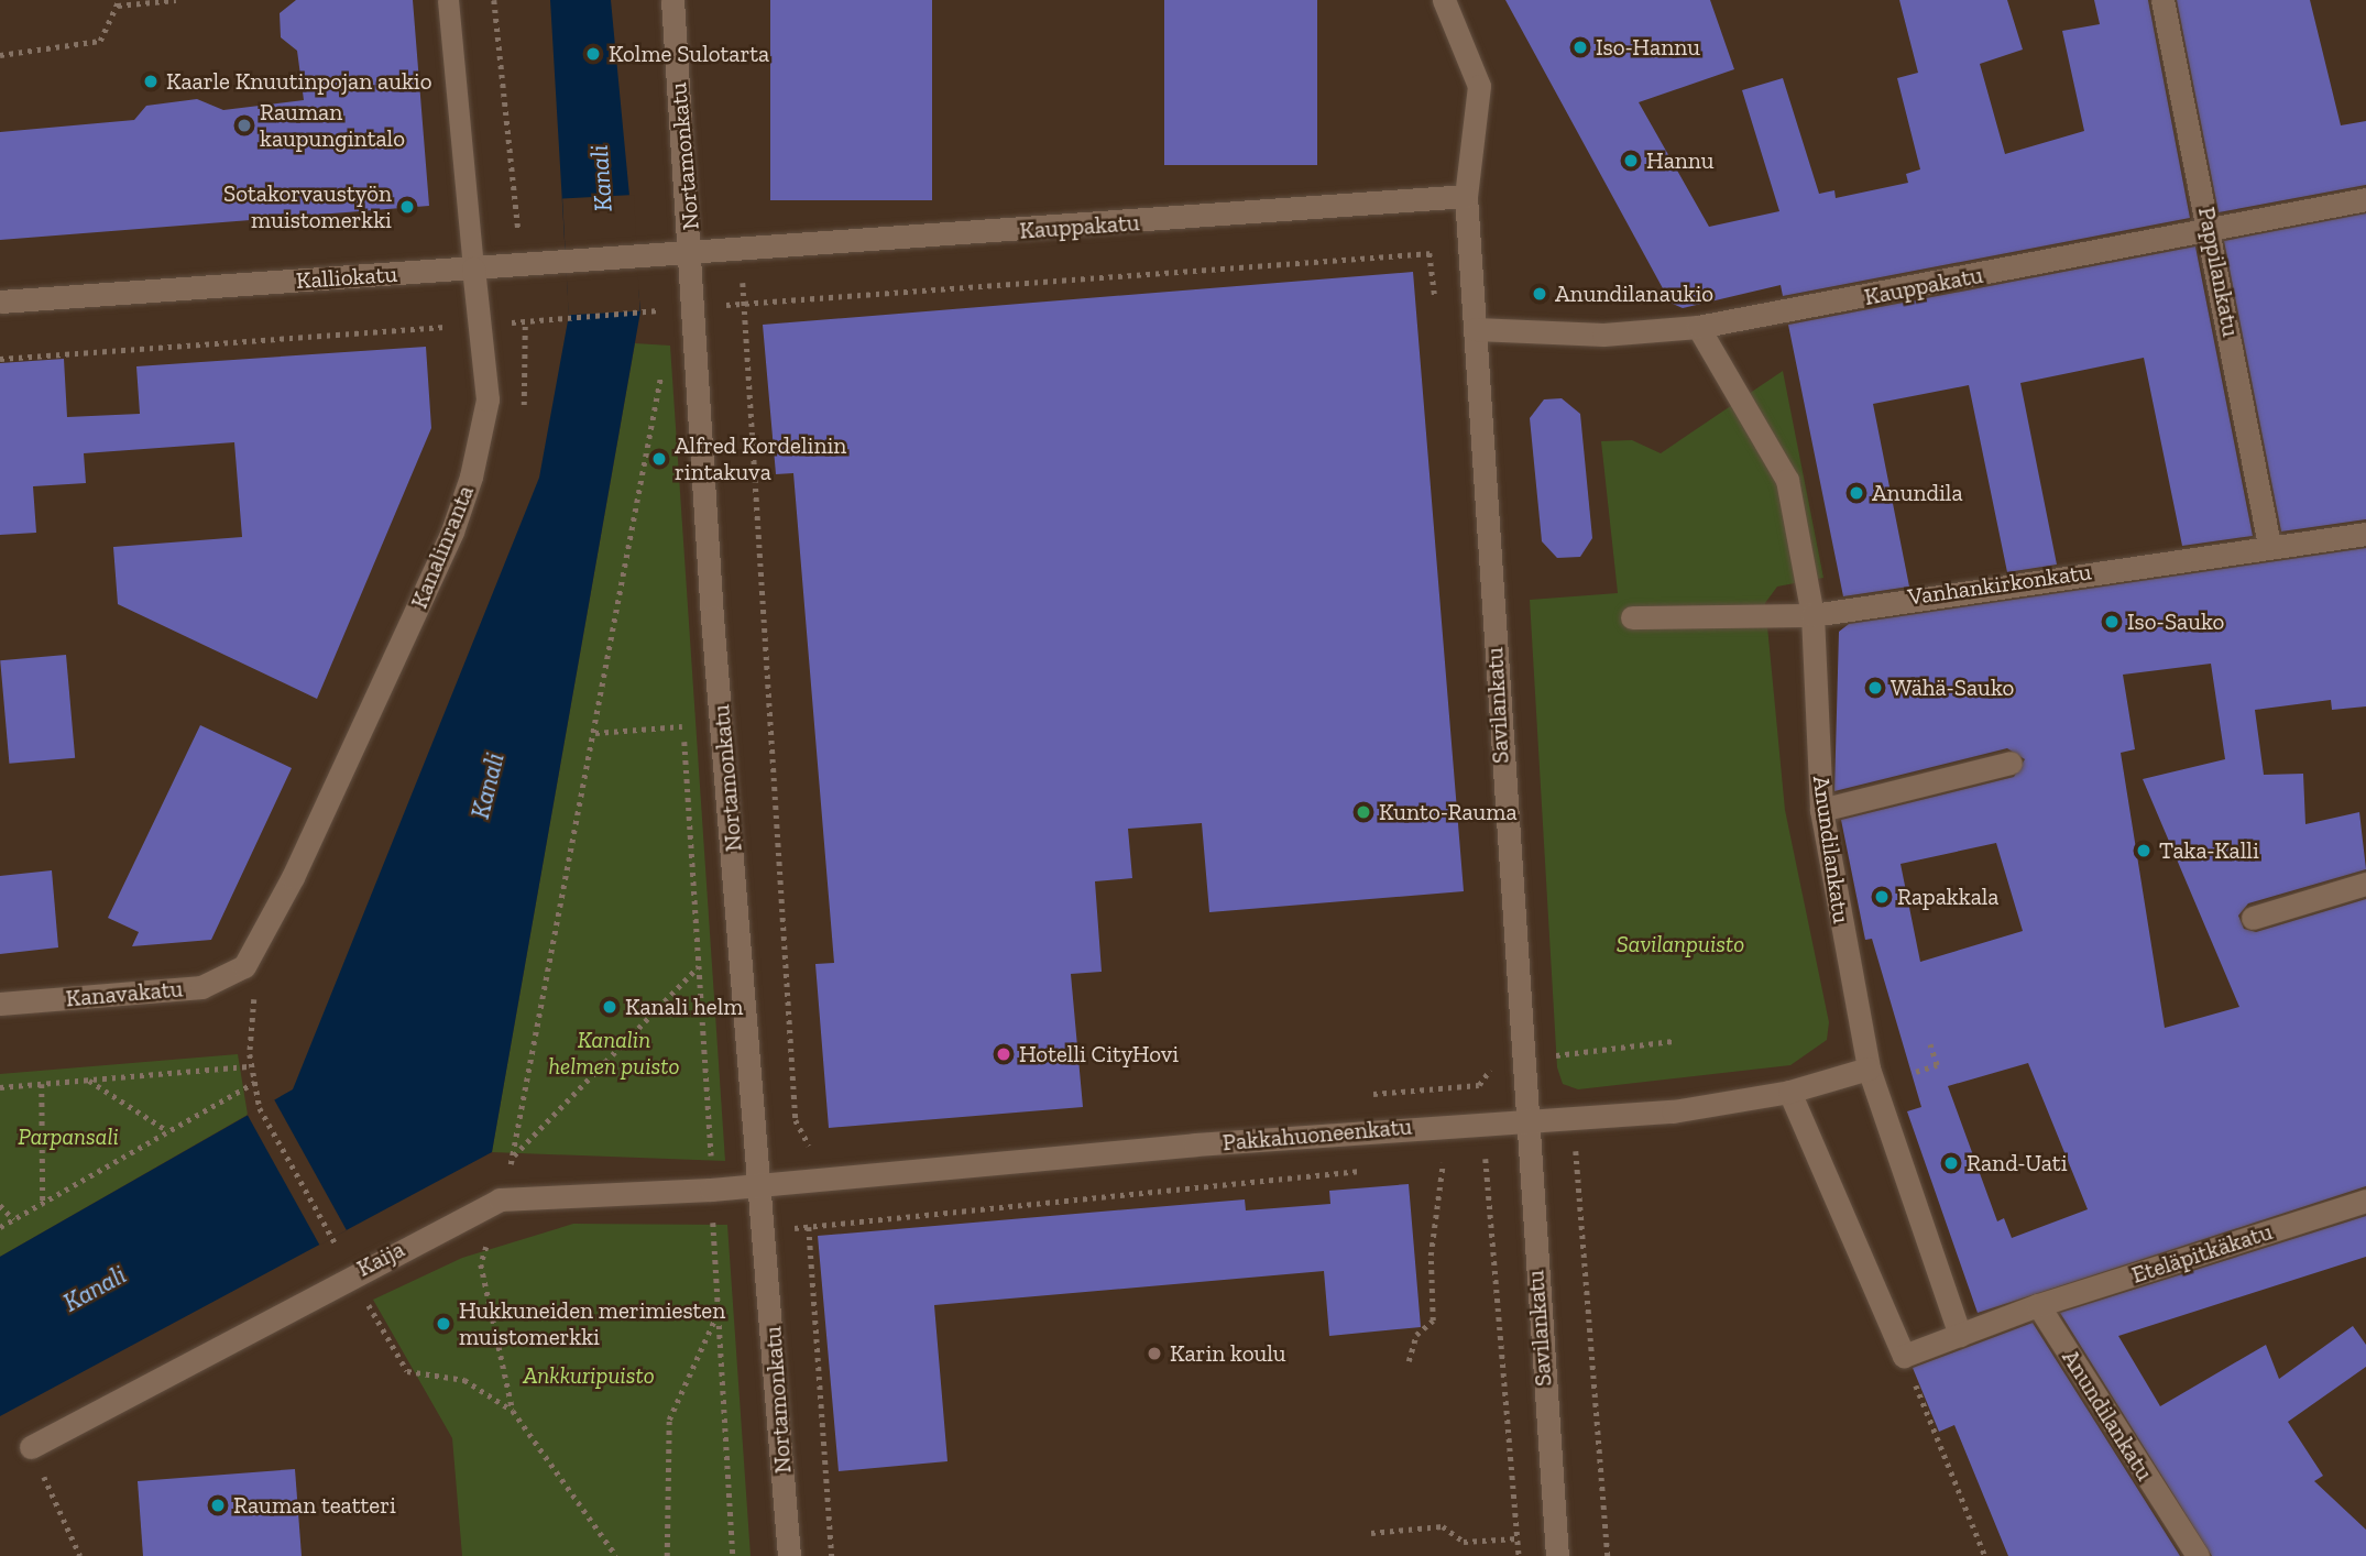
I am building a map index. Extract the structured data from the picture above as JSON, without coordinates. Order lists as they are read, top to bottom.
{
  "streets": {
    "street": [
      "Nortamonkatu",
      "Kauppakatu",
      "Pappilankatu",
      "Kalliokatu",
      "Kanalinranta",
      "Vanhankirkonkatu",
      "Savilankatu",
      "Anundilankatu",
      "Kanavakatu",
      "Pakkahuoneenkatu",
      "Eteläpitkäkatu",
      "Kaija"
    ]
  },
  "crossings": [
    ["Nortamonkatu", "Kauppakatu"],
    ["Nortamonkatu", "Kalliokatu"],
    ["Nortamonkatu", "Pakkahuoneenkatu"],
    ["Nortamonkatu", "Kaija"],
    ["Kauppakatu", "Pappilankatu"],
    ["Kauppakatu", "Kalliokatu"],
    ["Kauppakatu", "Savilankatu"],
    ["Kauppakatu", "Anundilankatu"],
    ["Pappilankatu", "Vanhankirkonkatu"],
    ["Kalliokatu", "Kanalinranta"],
    ["Kanalinranta", "Kanavakatu"],
    ["Vanhankirkonkatu", "Anundilankatu"],
    ["Savilankatu", "Pakkahuoneenkatu"],
    ["Anundilankatu", "Pakkahuoneenkatu"],
    ["Anundilankatu", "Eteläpitkäkatu"],
    ["Pakkahuoneenkatu", "Kaija"]
  ],
  "water": ["Kanali"],
  "parks": [
    "Savilanpuisto",
    "Kanalin helmen puisto",
    "Parpansali",
    "Ankkuripuisto"
  ],
  "places": [
    "Iso-Hannu",
    "Kolme Sulotarta",
    "Kaarle Knuutinpojan aukio",
    "Rauman kaupungintalo",
    "Hannu",
    "Sotakorvaustyön muistomerkki",
    "Anundilanaukio",
    "Alfred Kordelinin rintakuva",
    "Anundila",
    "Iso-Sauko",
    "Wähä-Sauko",
    "Kunto-Rauma",
    "Taka-Kalli",
    "Rapakkala",
    "Kanali helm",
    "Hotelli CityHovi",
    "Rand-Uati",
    "Hukkuneiden merimiesten muistomerkki",
    "Karin koulu",
    "Rauman teatteri"
  ]
}
